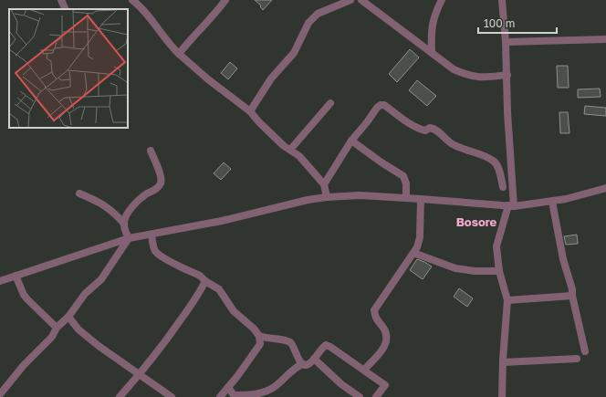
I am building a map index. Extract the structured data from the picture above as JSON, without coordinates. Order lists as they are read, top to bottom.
{
  "districts": ["Bosore"],
  "scale_bar": "100 m"
}
